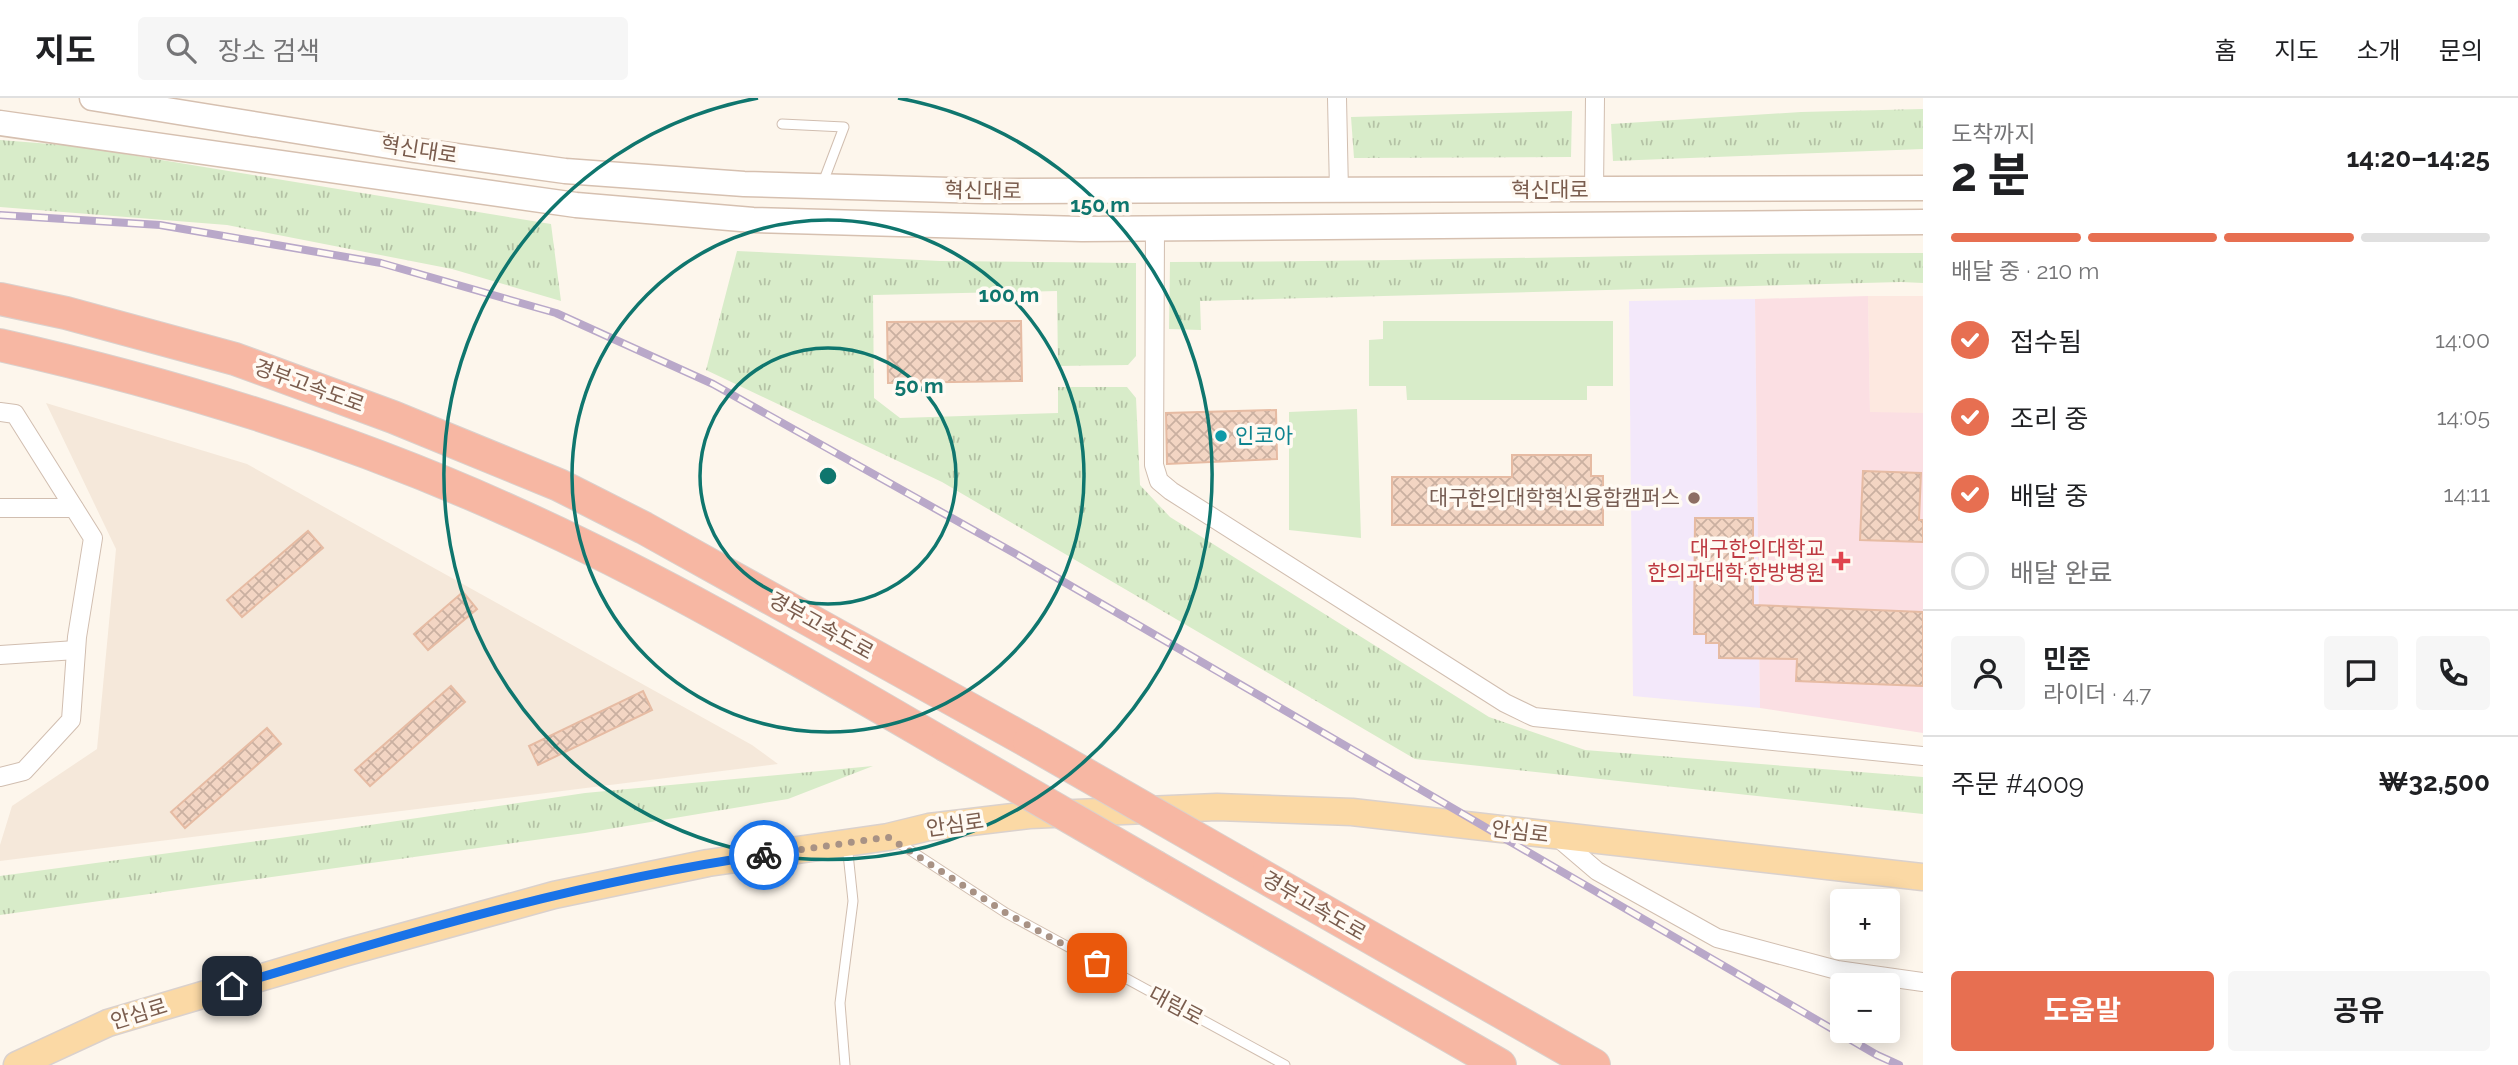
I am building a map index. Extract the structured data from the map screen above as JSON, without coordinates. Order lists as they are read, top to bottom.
{
  "streets": {
    "highway": ["경부고속도로"],
    "main road": ["혁신대로", "안심로"],
    "lane": ["대림로"]
  },
  "crossings": [
    ["안심로", "대림로"]
  ],
  "places": {
    "other": ["인코아", "대구한의대학혁신융합캠퍼스"],
    "health": ["대구한의대학교 한의과대학·한방병원"]
  },
  "page": {
    "header": "지도",
    "search": "장소 검색",
    "nav": [
      "홈",
      "지도",
      "소개",
      "문의"
    ],
    "heading": ["2 분", "도착까지", "14:20–14:25"],
    "panel": [
      "민준",
      "라이더 · 4.7",
      "주문 #4009",
      "₩32,500"
    ],
    "bar": "배달 중 · 210 m",
    "list": [
      ["접수됨", "14:00"],
      ["조리 중", "14:05"],
      ["배달 중", "14:11"],
      "배달 완료"
    ],
    "map_buttons": ["+", "−"],
    "buttons": ["도움말", "공유"]
  },
  "rings": ["150 m", "100 m", "50 m"]
}
